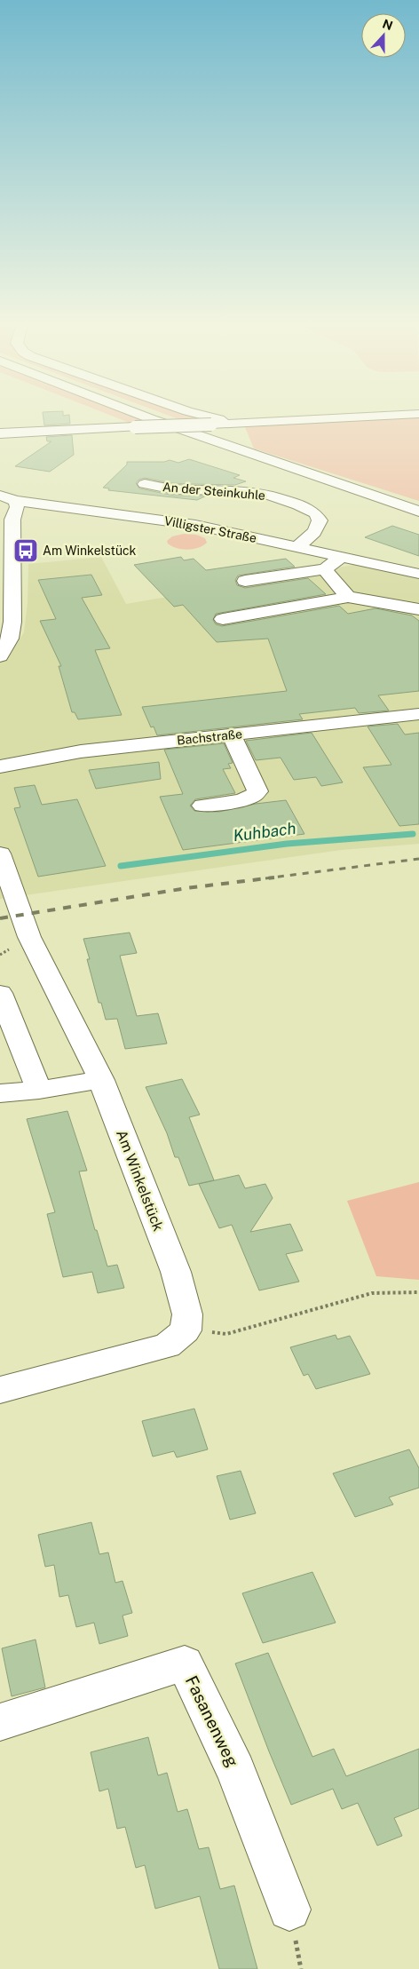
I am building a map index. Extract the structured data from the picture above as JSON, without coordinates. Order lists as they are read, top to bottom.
{
  "streets": {
    "street": [
      "An der Steinkuhle",
      "Villigster Straße",
      "Bachstraße",
      "Am Winkelstück",
      "Fasanenweg"
    ]
  },
  "crossings": [
    ["An der Steinkuhle", "Villigster Straße"]
  ],
  "water": ["Kuhbach"],
  "places": {
    "bus stop": ["Am Winkelstück"]
  },
  "north": "top"
}
